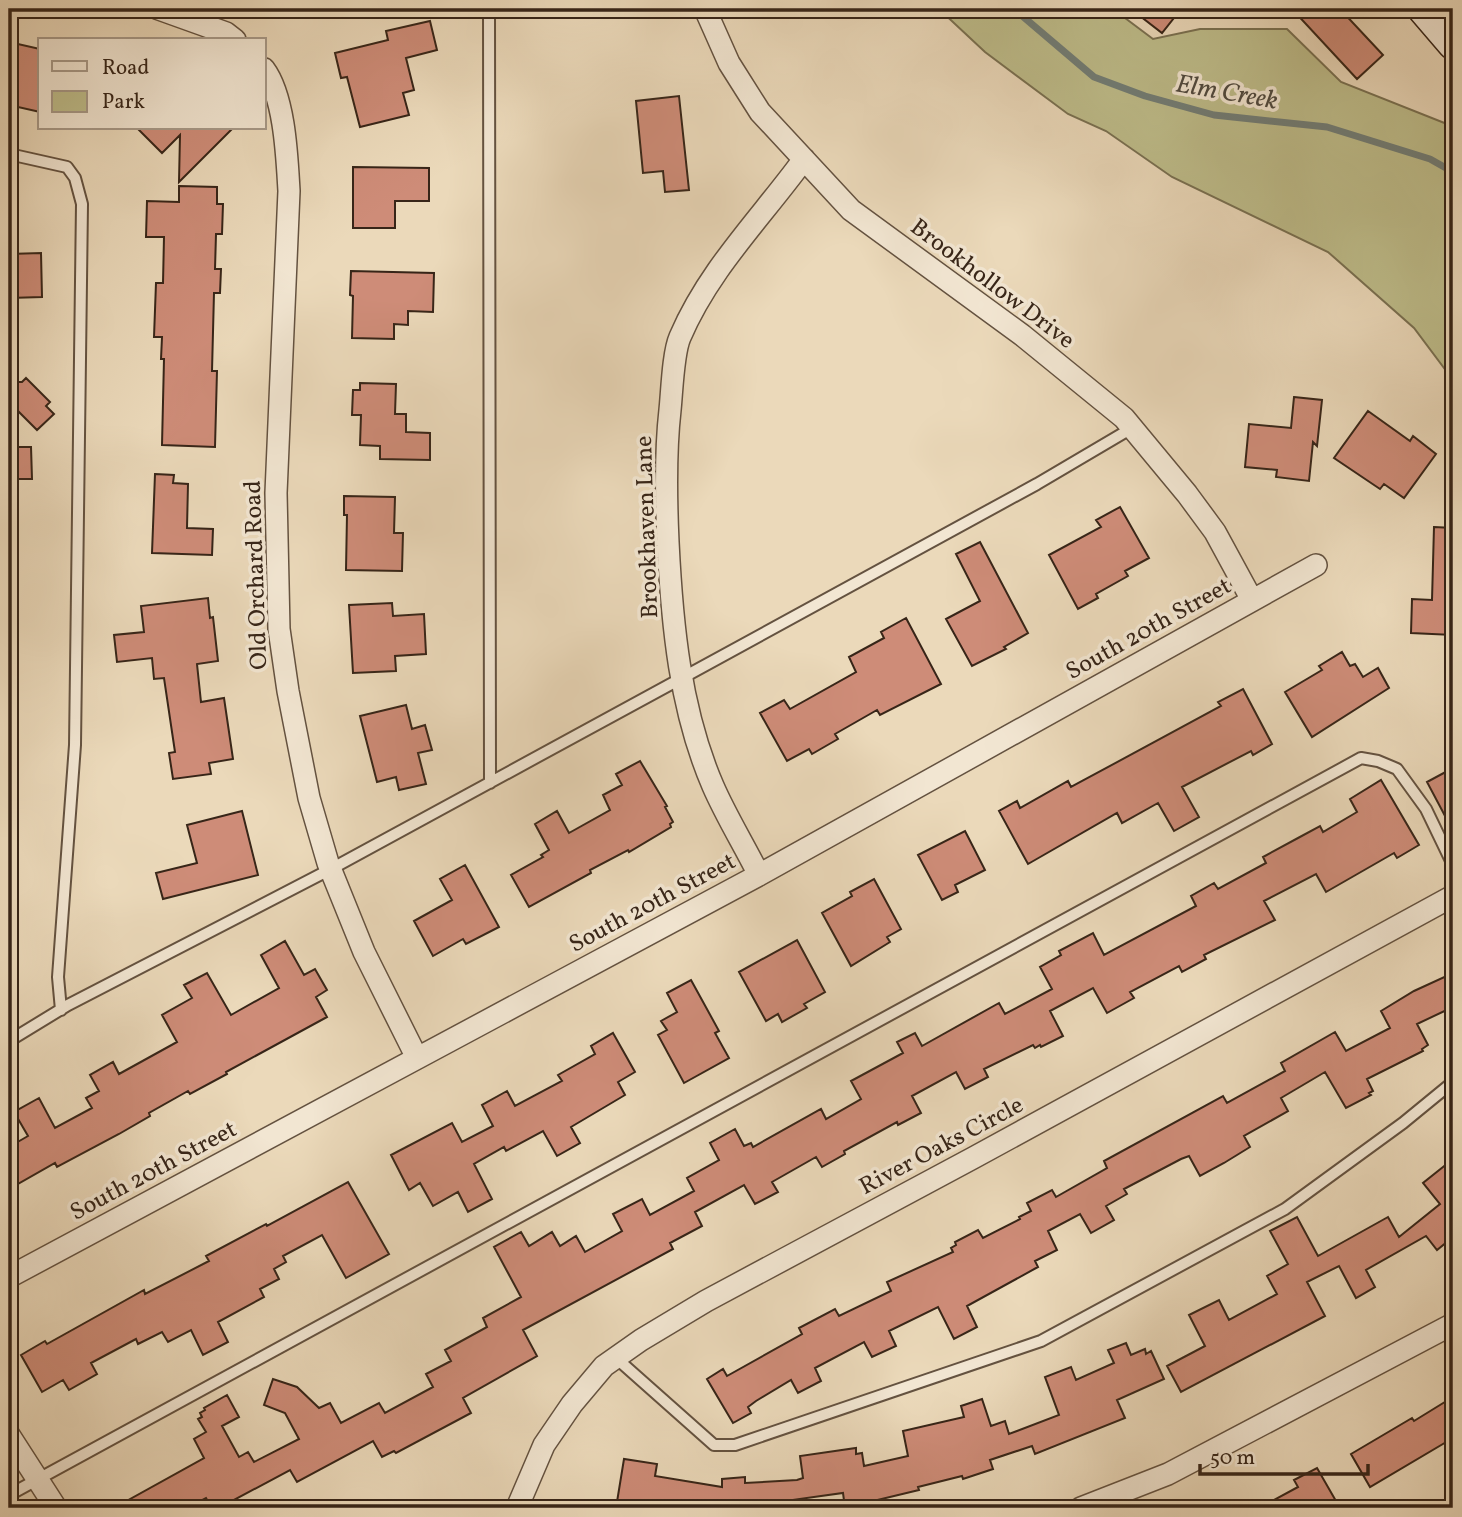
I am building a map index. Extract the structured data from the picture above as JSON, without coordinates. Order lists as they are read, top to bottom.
{
  "streets": {
    "street": [
      "Brookhollow Drive",
      "Brookhaven Lane",
      "Old Orchard Road",
      "South 20th Street",
      "River Oaks Circle"
    ]
  },
  "crossings": [
    ["Brookhollow Drive", "Brookhaven Lane"],
    ["Brookhollow Drive", "South 20th Street"],
    ["Brookhaven Lane", "South 20th Street"],
    ["Old Orchard Road", "South 20th Street"]
  ],
  "water": ["Elm Creek"],
  "legend": ["Road", "Park"],
  "scale_bar": "50 m"
}
